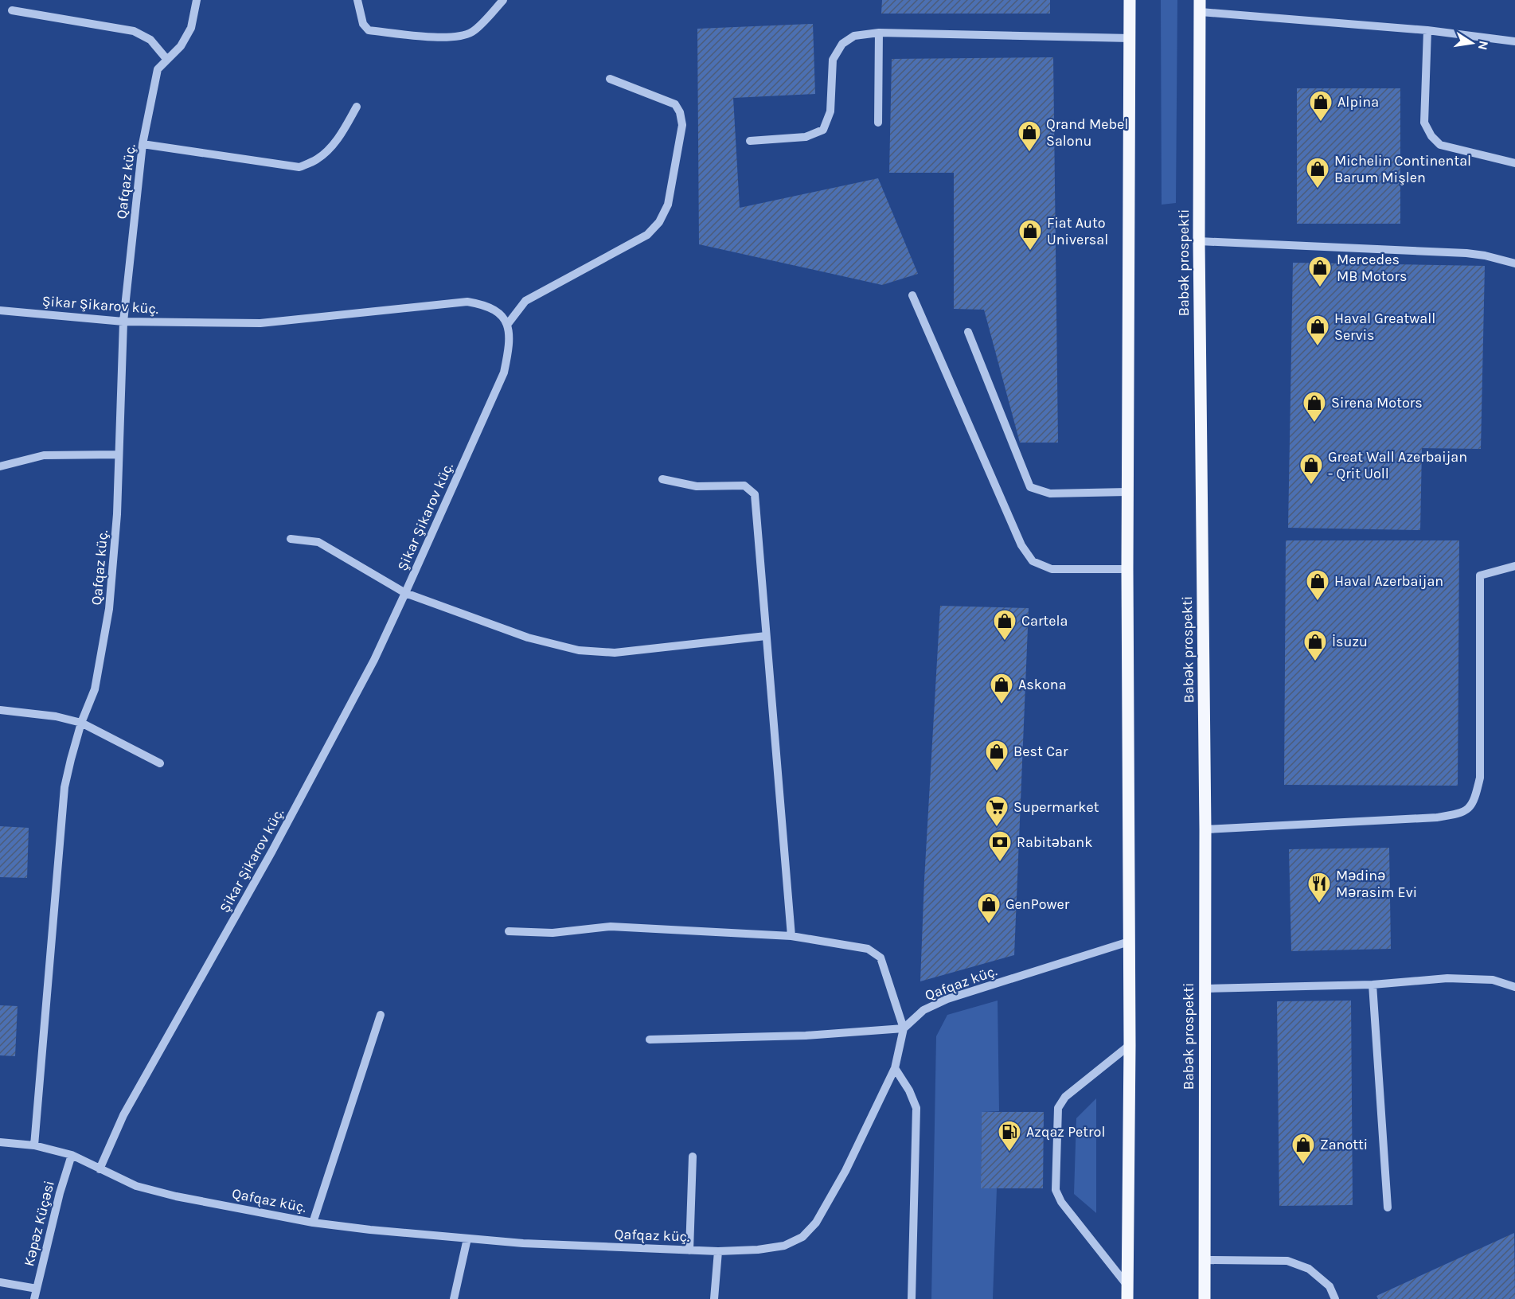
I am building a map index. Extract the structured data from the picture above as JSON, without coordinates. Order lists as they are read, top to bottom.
{
  "streets": {
    "main road": ["Babək prospekti"],
    "street": ["Qafqaz küç.", "Şikar Şikarov küç.", "Kəpəz Küçəsi"]
  },
  "crossings": [
    ["Qafqaz küç.", "Şikar Şikarov küç."],
    ["Qafqaz küç.", "Kəpəz Küçəsi"]
  ],
  "places": {
    "shop": [
      "Alpina",
      "Qrand Mebel Salonu",
      "Michelin Continental Barum Mişlen",
      "Fiat Auto Universal",
      "Mercedes MB Motors",
      "Haval Greatwall Servis",
      "Sirena Motors",
      "Great Wall Azerbaijan - Qrit Uoll",
      "Haval Azerbaijan",
      "Cartela",
      "İsuzu",
      "Askona",
      "Best Car",
      "GenPower",
      "Zanotti"
    ],
    "supermarket": ["Supermarket"],
    "bank": ["Rabitəbank"],
    "restaurant": ["Mədinə Mərasim Evi"],
    "fuel station": ["Azqaz Petrol"]
  },
  "north": "right"
}
